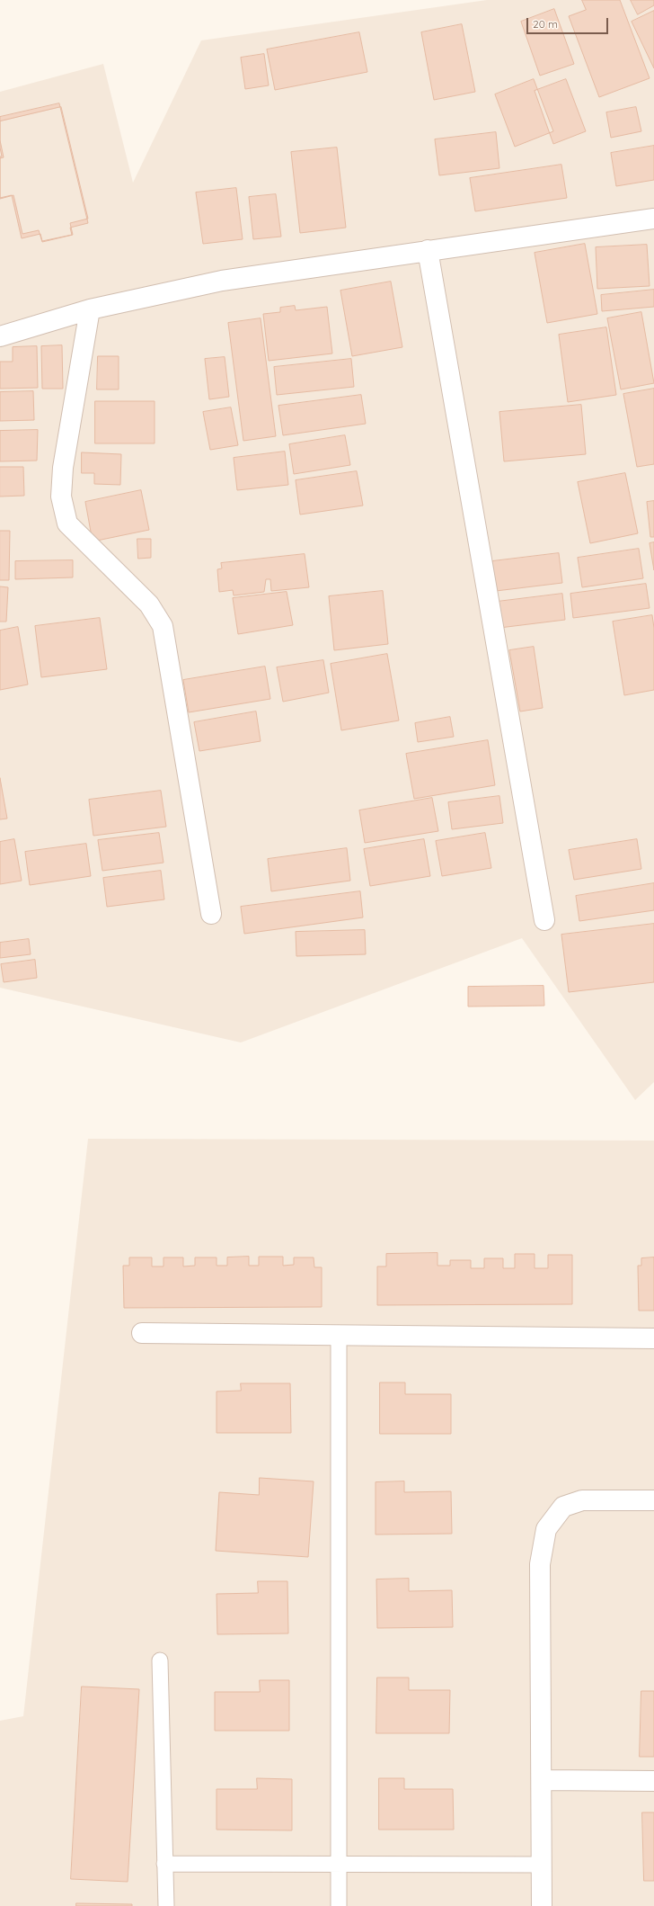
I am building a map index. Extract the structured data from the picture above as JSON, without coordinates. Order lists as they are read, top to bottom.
{
  "scale_bar": "20 m"
}
